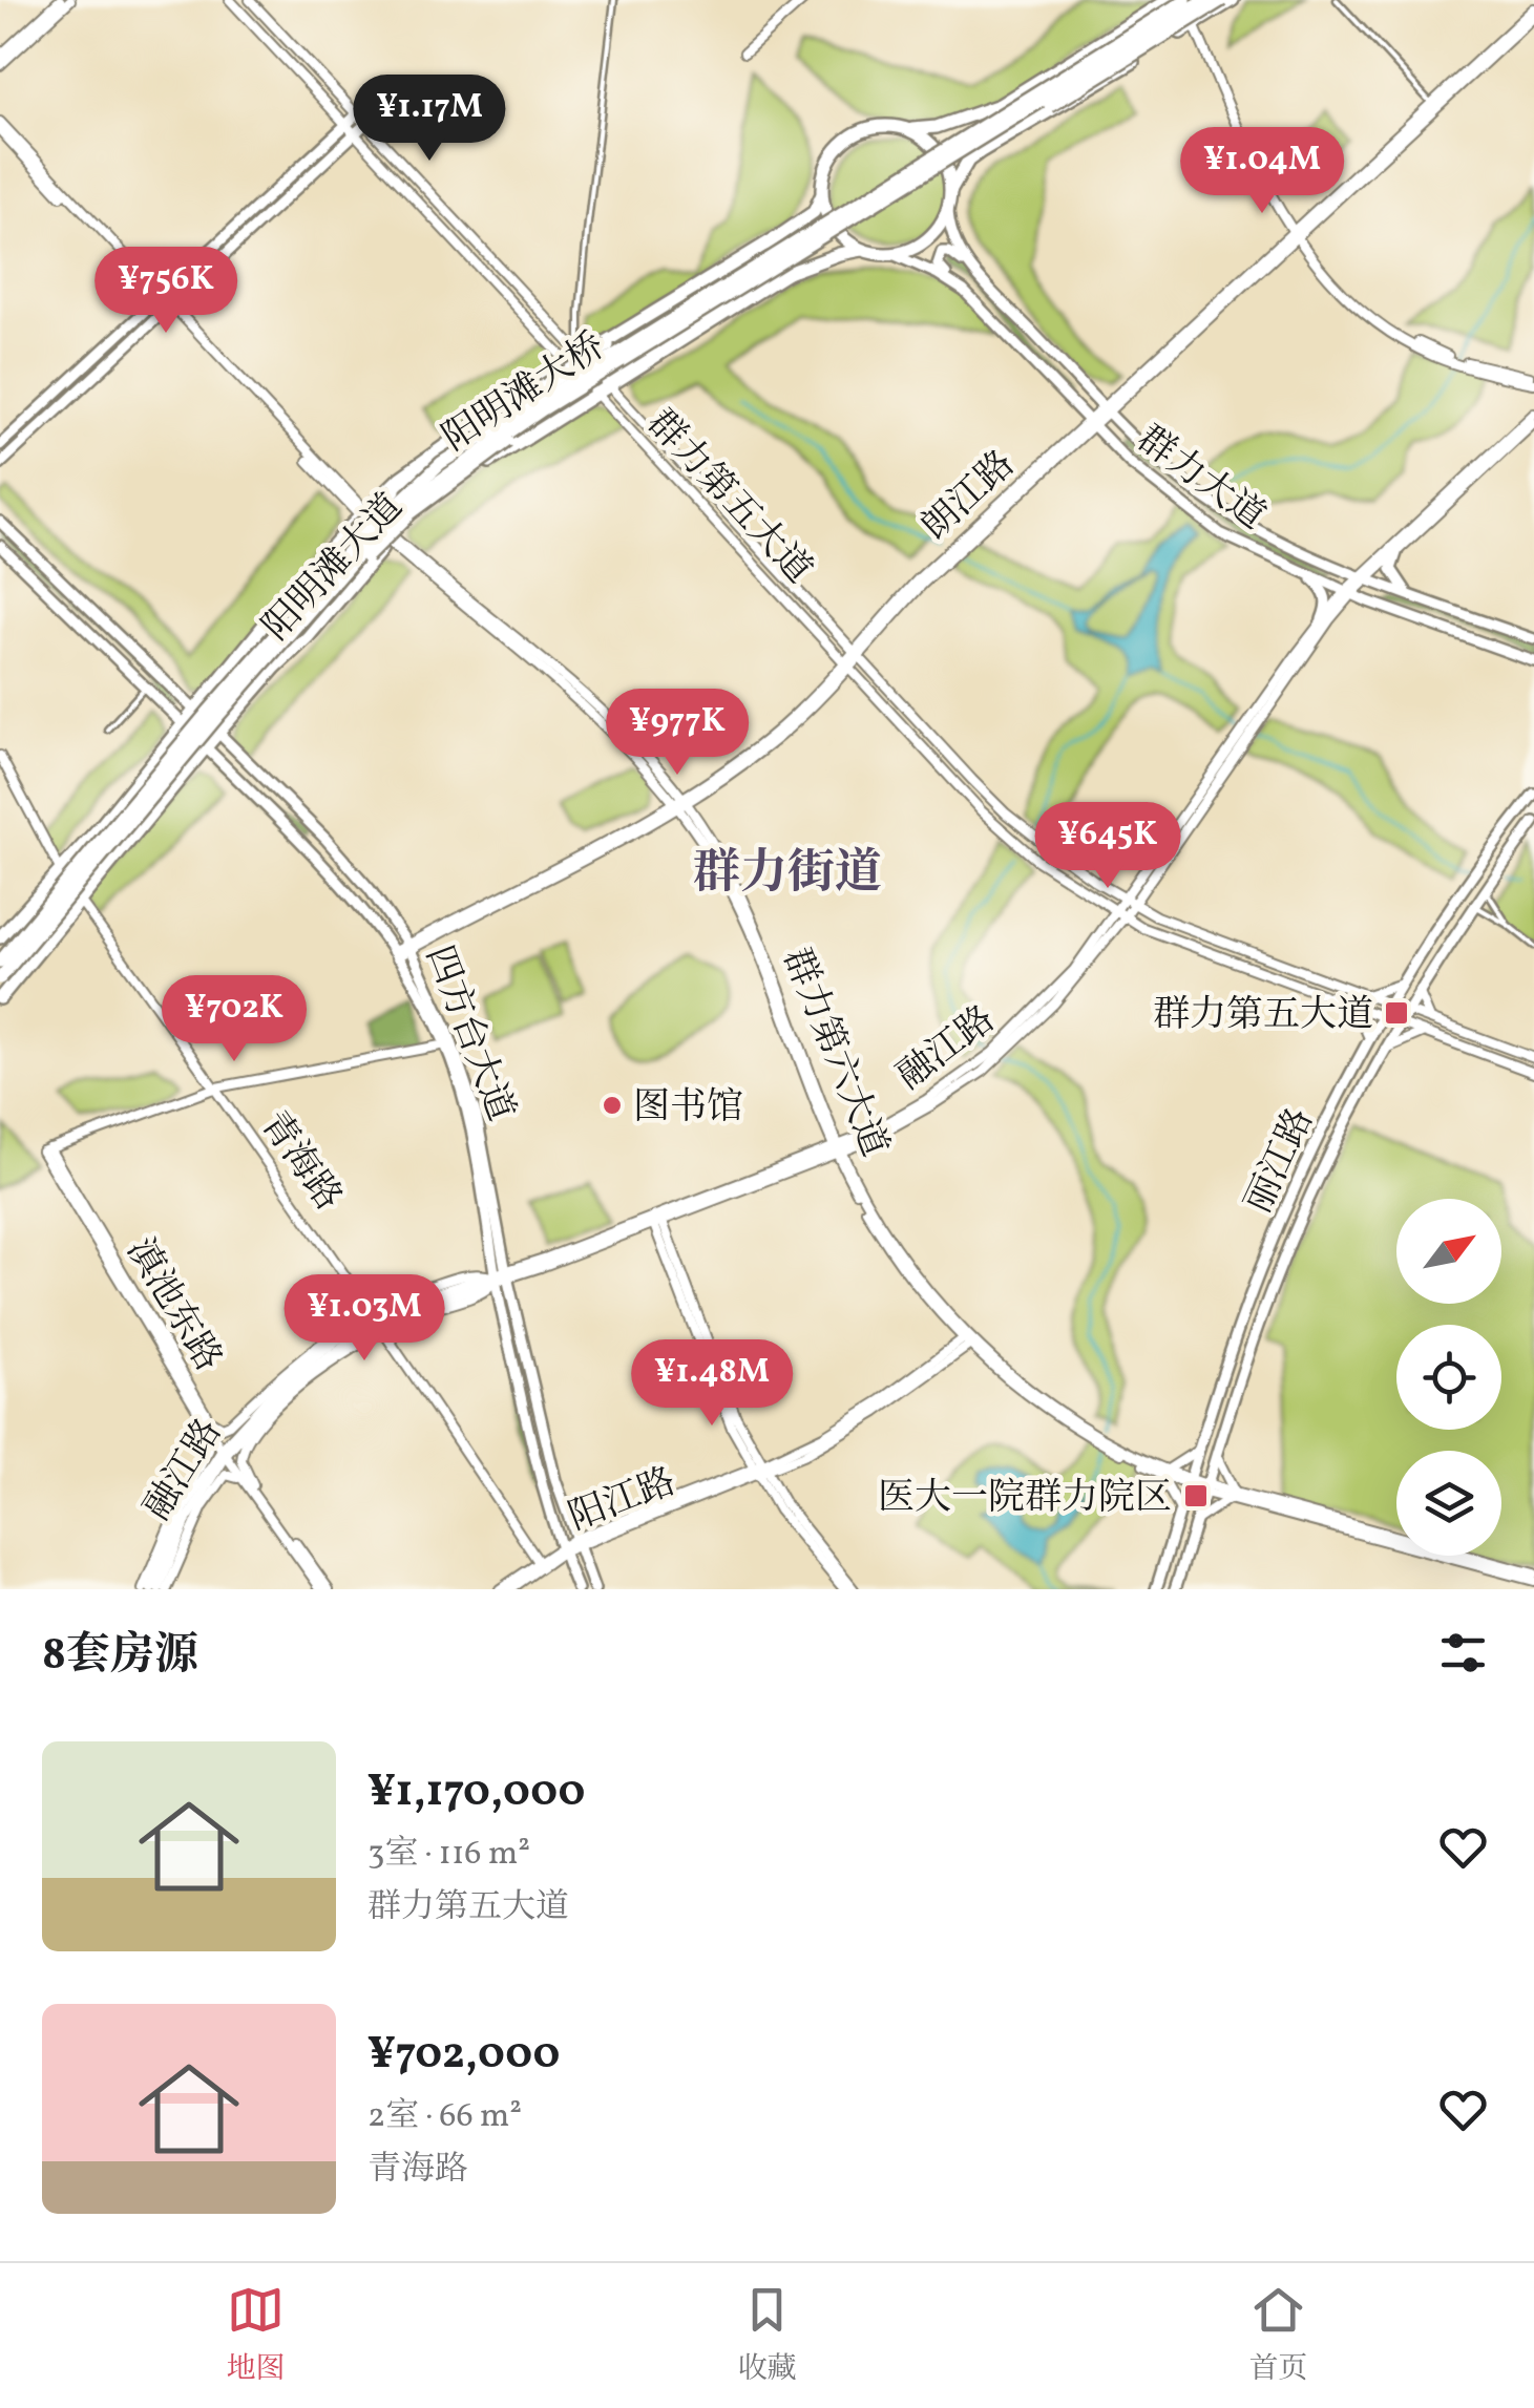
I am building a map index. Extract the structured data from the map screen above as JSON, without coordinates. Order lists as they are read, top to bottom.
{
  "streets": {
    "highway": ["阳明滩大桥", "阳明滩大道"],
    "main road": [
      "群力大道",
      "朗江路",
      "群力第五大道",
      "四方台大道",
      "融江路",
      "群力第六大道",
      "青海路",
      "丽江路",
      "滇池东路",
      "阳江路"
    ]
  },
  "crossings": [
    ["群力大道", "朗江路"],
    ["群力大道", "融江路"],
    ["朗江路", "群力第五大道"],
    ["朗江路", "四方台大道"],
    ["朗江路", "群力第六大道"],
    ["群力第五大道", "阳明滩大道"],
    ["群力第五大道", "融江路"],
    ["群力第五大道", "丽江路"],
    ["阳明滩大道", "四方台大道"],
    ["阳明滩大道", "群力第六大道"],
    ["阳明滩大道", "青海路"],
    ["四方台大道", "融江路"],
    ["四方台大道", "阳江路"],
    ["融江路", "群力第六大道"],
    ["融江路", "青海路"],
    ["融江路", "滇池东路"],
    ["群力第六大道", "丽江路"],
    ["群力第六大道", "阳江路"],
    ["青海路", "滇池东路"]
  ],
  "districts": ["群力街道"],
  "places": {
    "transit": ["群力第五大道", "医大一院群力院区"],
    "other": ["图书馆"]
  },
  "north": "top right",
  "page": {
    "price": [
      "¥1.17M",
      "¥1.04M",
      "¥756K",
      "¥977K",
      "¥645K",
      "¥702K",
      "¥1.03M",
      "¥1.48M"
    ],
    "heading": "8套房源",
    "list": [
      {
        "name": "¥1,170,000",
        "note": "3室 · 116 m² · 群力第五大道"
      },
      {
        "name": "¥702,000",
        "note": "2室 · 66 m² · 青海路"
      }
    ],
    "tabs": ["地图", "收藏", "首页"]
  }
}
